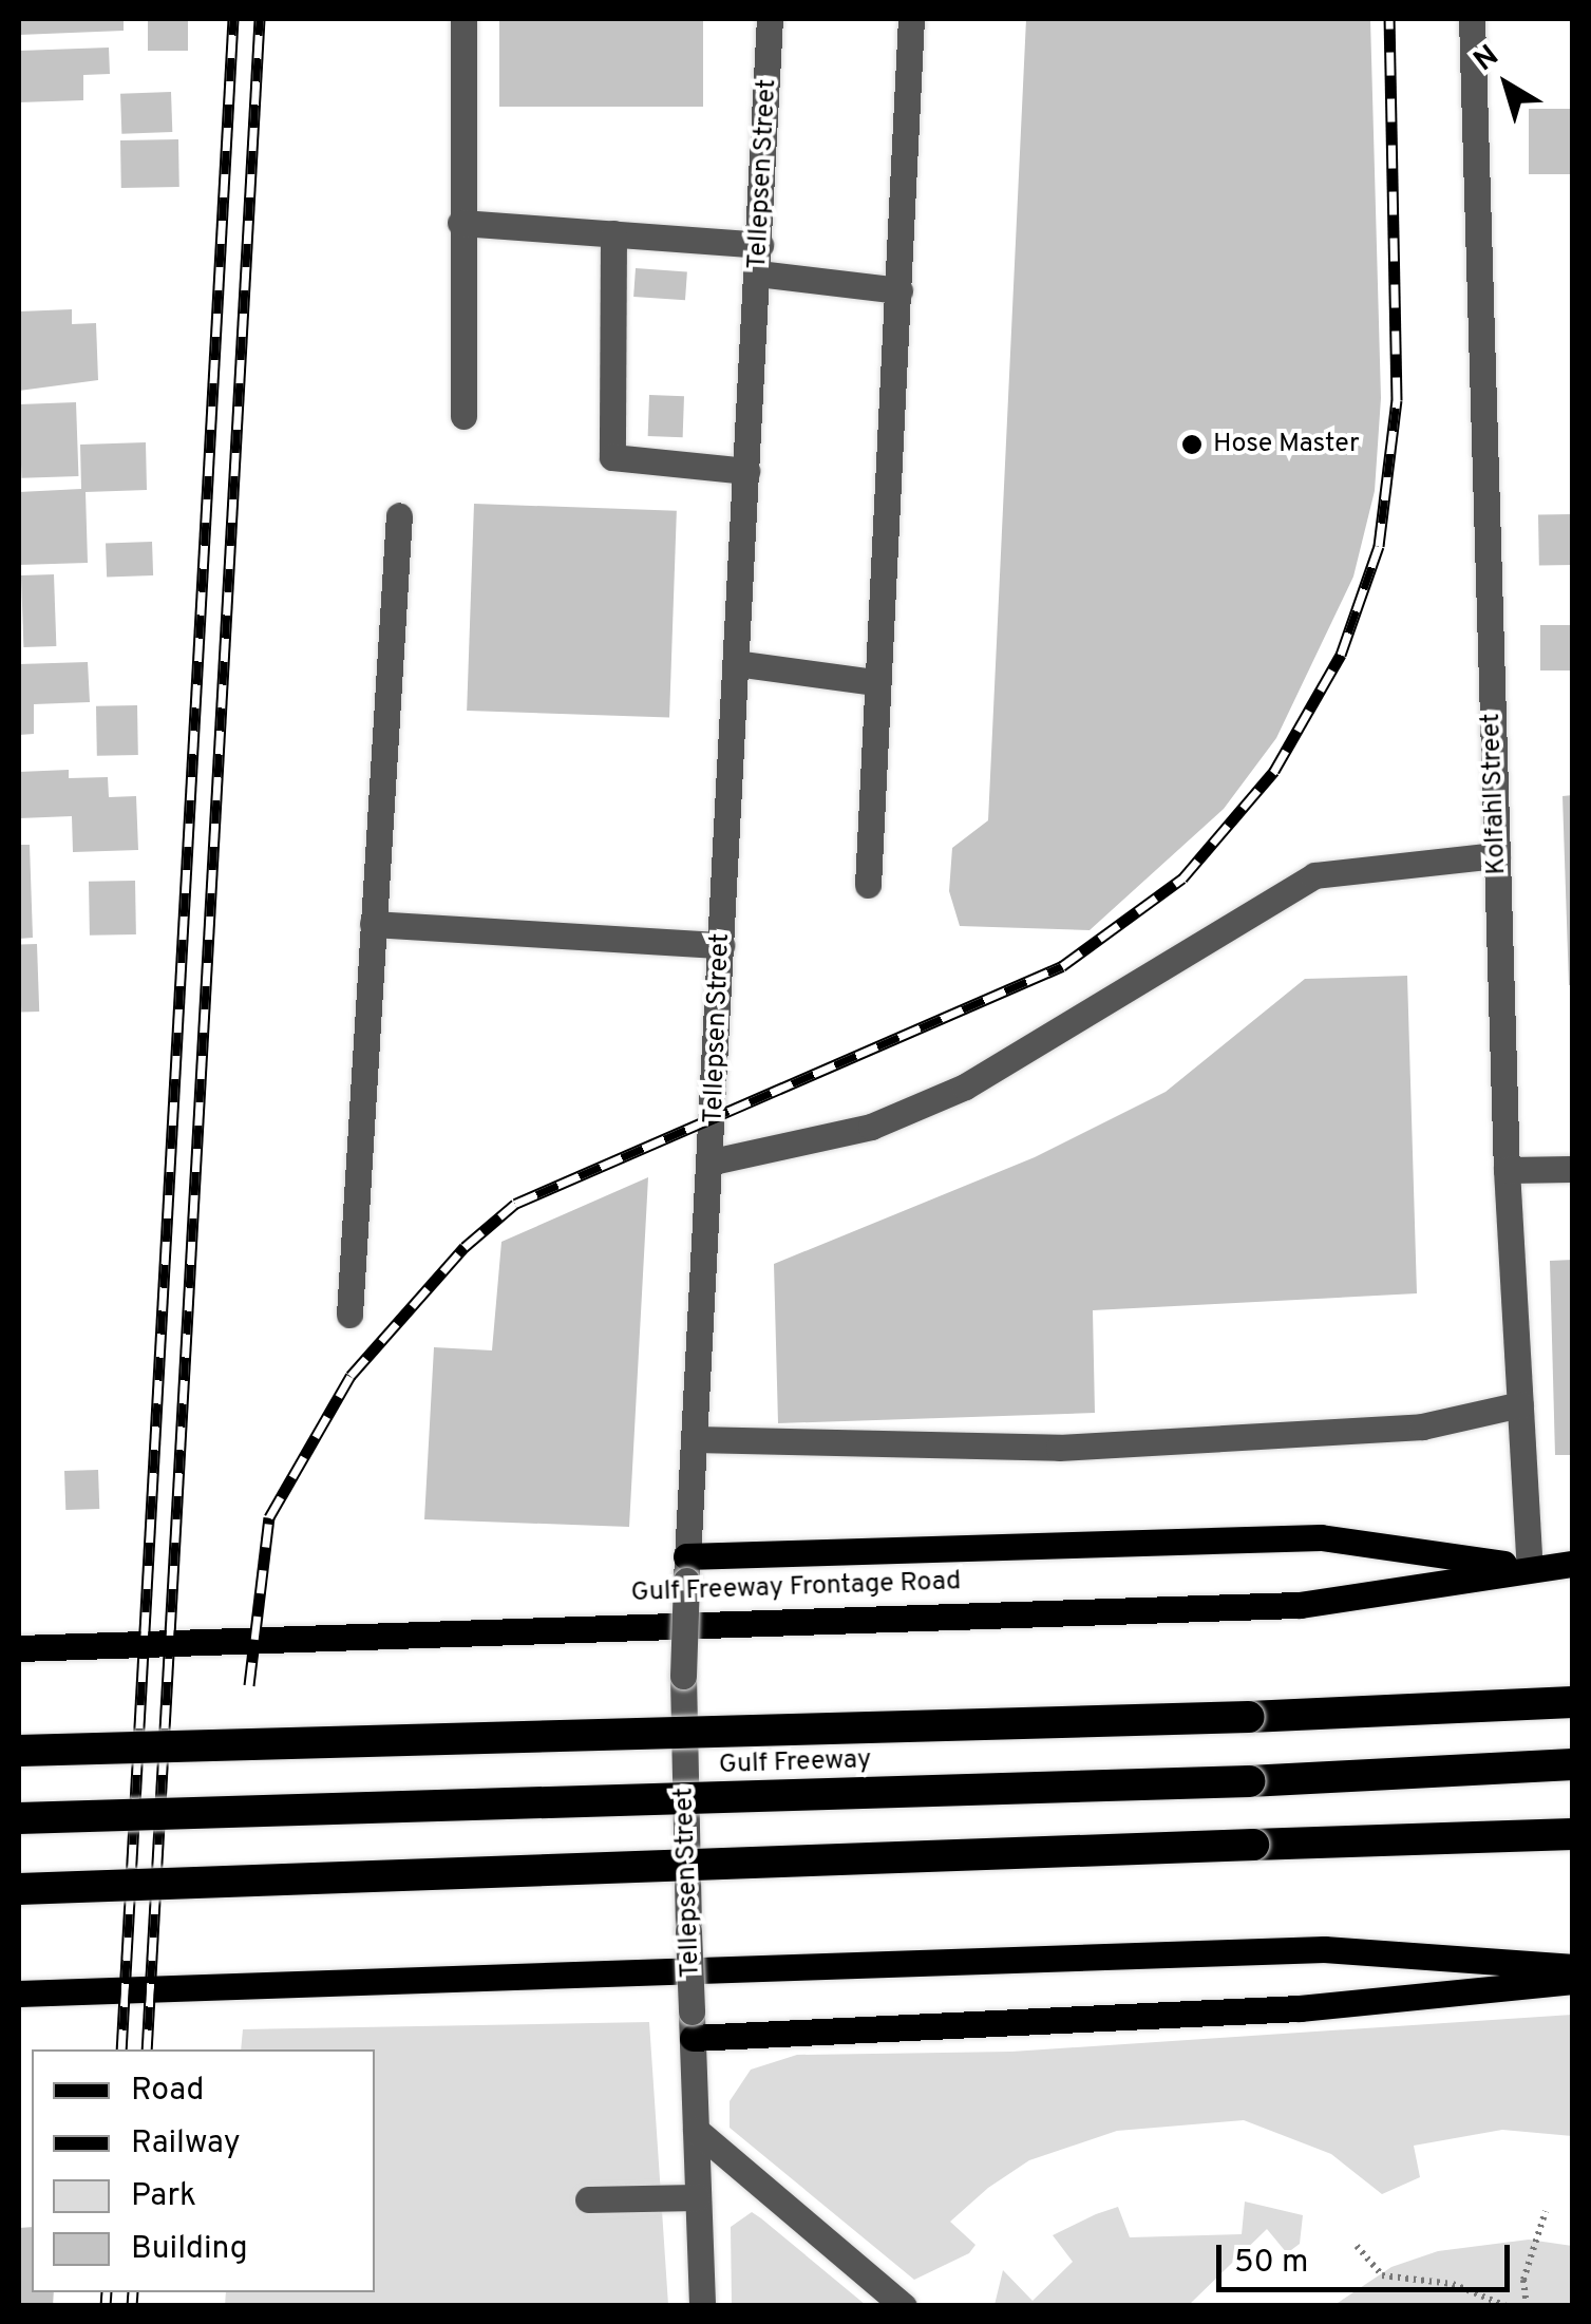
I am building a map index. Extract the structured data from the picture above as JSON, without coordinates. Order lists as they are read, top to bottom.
{
  "streets": {
    "highway": ["Gulf Freeway"],
    "main road": ["Gulf Freeway Frontage Road"],
    "street": ["Tellepsen Street", "Kolfahl Street"]
  },
  "crossings": [
    ["Kolfahl Street", "Gulf Freeway Frontage Road"]
  ],
  "places": ["Hose Master"],
  "legend": [
    "Road",
    "Railway",
    "Park",
    "Building"
  ],
  "scale_bar": "50 m",
  "north": "top left"
}
